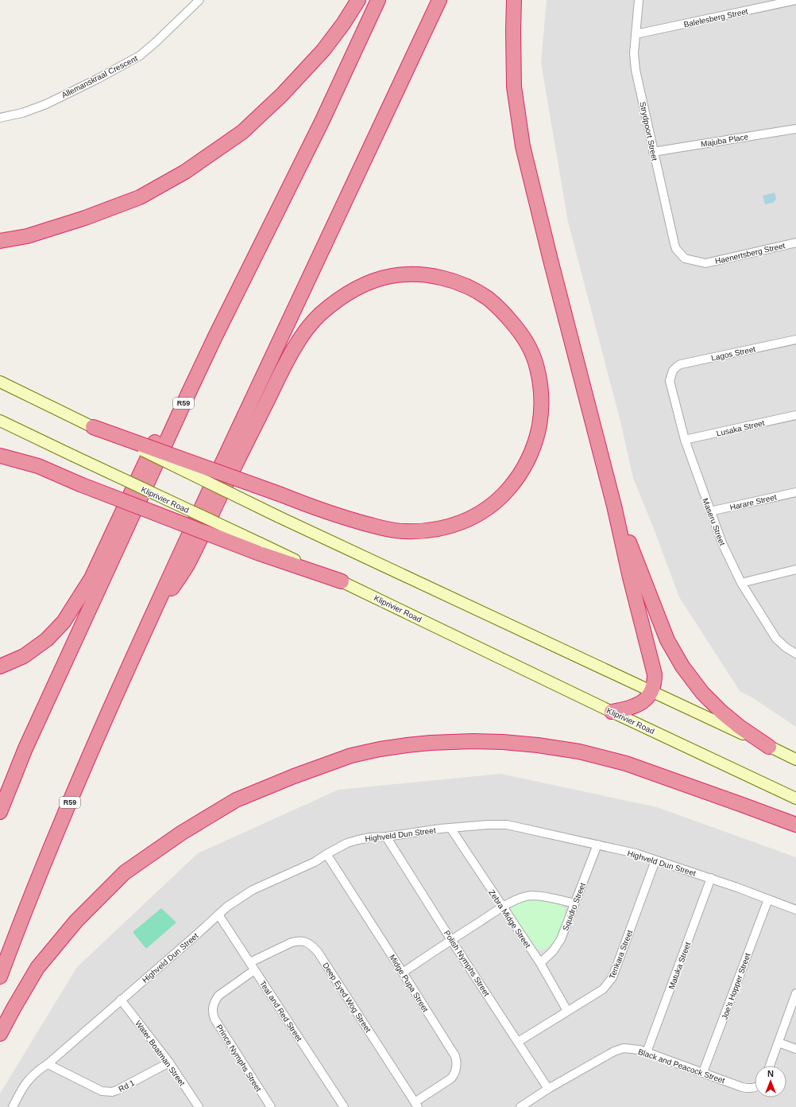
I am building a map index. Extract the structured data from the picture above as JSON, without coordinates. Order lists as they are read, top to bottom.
{
  "streets": {
    "highway": ["R59"],
    "main road": ["Kliprivier Road"],
    "street": [
      "Balelesberg Street",
      "Allemanskraal Crescent",
      "Strydpoort Street",
      "Majuba Place",
      "Haenertsberg Street",
      "Lagos Street",
      "Lusaka Street",
      "Harare Street",
      "Maseru Street",
      "Highveld Dun Street",
      "Squidro Street",
      "Zebra Midge Street",
      "Tenkara Street",
      "Polish Nymphs Street",
      "Matuka Street",
      "Midge Pupa Street",
      "Joe's Hopper Street",
      "Deep Eyed Wog Street",
      "Teal and Red Street",
      "Water Boatman Street",
      "Prince Nymphs Street",
      "Black and Peacock Street",
      "Rd 1"
    ]
  },
  "crossings": [
    ["Balelesberg Street", "Strydpoort Street"],
    ["Strydpoort Street", "Majuba Place"],
    ["Strydpoort Street", "Haenertsberg Street"],
    ["Lagos Street", "Maseru Street"],
    ["Lusaka Street", "Maseru Street"],
    ["Harare Street", "Maseru Street"],
    ["Highveld Dun Street", "Squidro Street"],
    ["Highveld Dun Street", "Zebra Midge Street"],
    ["Highveld Dun Street", "Tenkara Street"],
    ["Highveld Dun Street", "Polish Nymphs Street"],
    ["Highveld Dun Street", "Matuka Street"],
    ["Highveld Dun Street", "Midge Pupa Street"],
    ["Highveld Dun Street", "Joe's Hopper Street"],
    ["Highveld Dun Street", "Teal and Red Street"],
    ["Highveld Dun Street", "Water Boatman Street"],
    ["Highveld Dun Street", "Rd 1"],
    ["Squidro Street", "Zebra Midge Street"],
    ["Zebra Midge Street", "Tenkara Street"],
    ["Tenkara Street", "Polish Nymphs Street"],
    ["Polish Nymphs Street", "Black and Peacock Street"],
    ["Matuka Street", "Black and Peacock Street"],
    ["Midge Pupa Street", "Deep Eyed Wog Street"],
    ["Joe's Hopper Street", "Black and Peacock Street"],
    ["Deep Eyed Wog Street", "Teal and Red Street"],
    ["Teal and Red Street", "Prince Nymphs Street"],
    ["Water Boatman Street", "Rd 1"]
  ],
  "north": "top"
}
